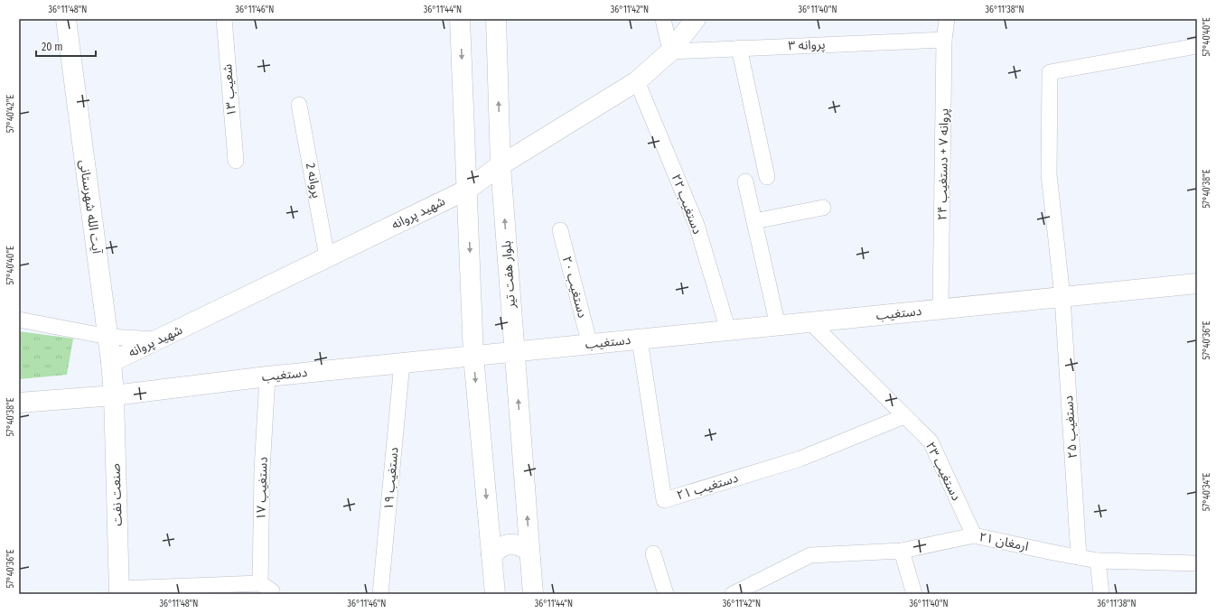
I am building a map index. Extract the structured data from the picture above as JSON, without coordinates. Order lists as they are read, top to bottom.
{
  "streets": {
    "main road": [
      "آیت الله شهرستانی",
      "شهید پروانه",
      "بلوار هفت تیر",
      "دستغیب",
      "صنعت نفت"
    ],
    "street": [
      "پروانه ۳",
      "شعیب ۱۳",
      "پروانه ۷ + دستغیب ۲۴",
      "پروانه 2",
      "دستغیب ۲۲",
      "دستغیب ۲۰",
      "دستغیب ۲۵",
      "دستغیب ۲۳",
      "دستغیب ۱۹",
      "دستغیب ۲۱",
      "دستغیب ۱۷",
      "ارمغان ۲۱"
    ]
  },
  "crossings": [
    ["پروانه ۳", "پروانه ۷ + دستغیب ۲۴"],
    ["پروانه ۳", "شهید پروانه"],
    ["پروانه ۷ + دستغیب ۲۴", "دستغیب"],
    ["پروانه 2", "شهید پروانه"],
    ["دستغیب ۲۲", "شهید پروانه"],
    ["دستغیب ۲۲", "دستغیب"],
    ["آیت الله شهرستانی", "شهید پروانه"],
    ["آیت الله شهرستانی", "دستغیب"],
    ["آیت الله شهرستانی", "صنعت نفت"],
    ["شهید پروانه", "بلوار هفت تیر"],
    ["بلوار هفت تیر", "دستغیب"],
    ["دستغیب ۲۰", "دستغیب"],
    ["دستغیب", "دستغیب ۲۵"],
    ["دستغیب", "دستغیب ۲۳"],
    ["دستغیب", "دستغیب ۱۹"],
    ["دستغیب", "دستغیب ۲۱"],
    ["دستغیب", "دستغیب ۱۷"],
    ["دستغیب", "صنعت نفت"],
    ["دستغیب ۲۵", "ارمغان ۲۱"],
    ["دستغیب ۲۳", "دستغیب ۲۱"],
    ["دستغیب ۲۳", "ارمغان ۲۱"]
  ],
  "scale_bar": "20 m",
  "coordinates": [
    "36°11'48\"N",
    "36°11'46\"N",
    "36°11'44\"N",
    "36°11'42\"N",
    "36°11'40\"N",
    "36°11'38\"N",
    "57°40'40\"E",
    "57°40'42\"E",
    "57°40'38\"E",
    "57°40'36\"E",
    "57°40'34\"E"
  ]
}
